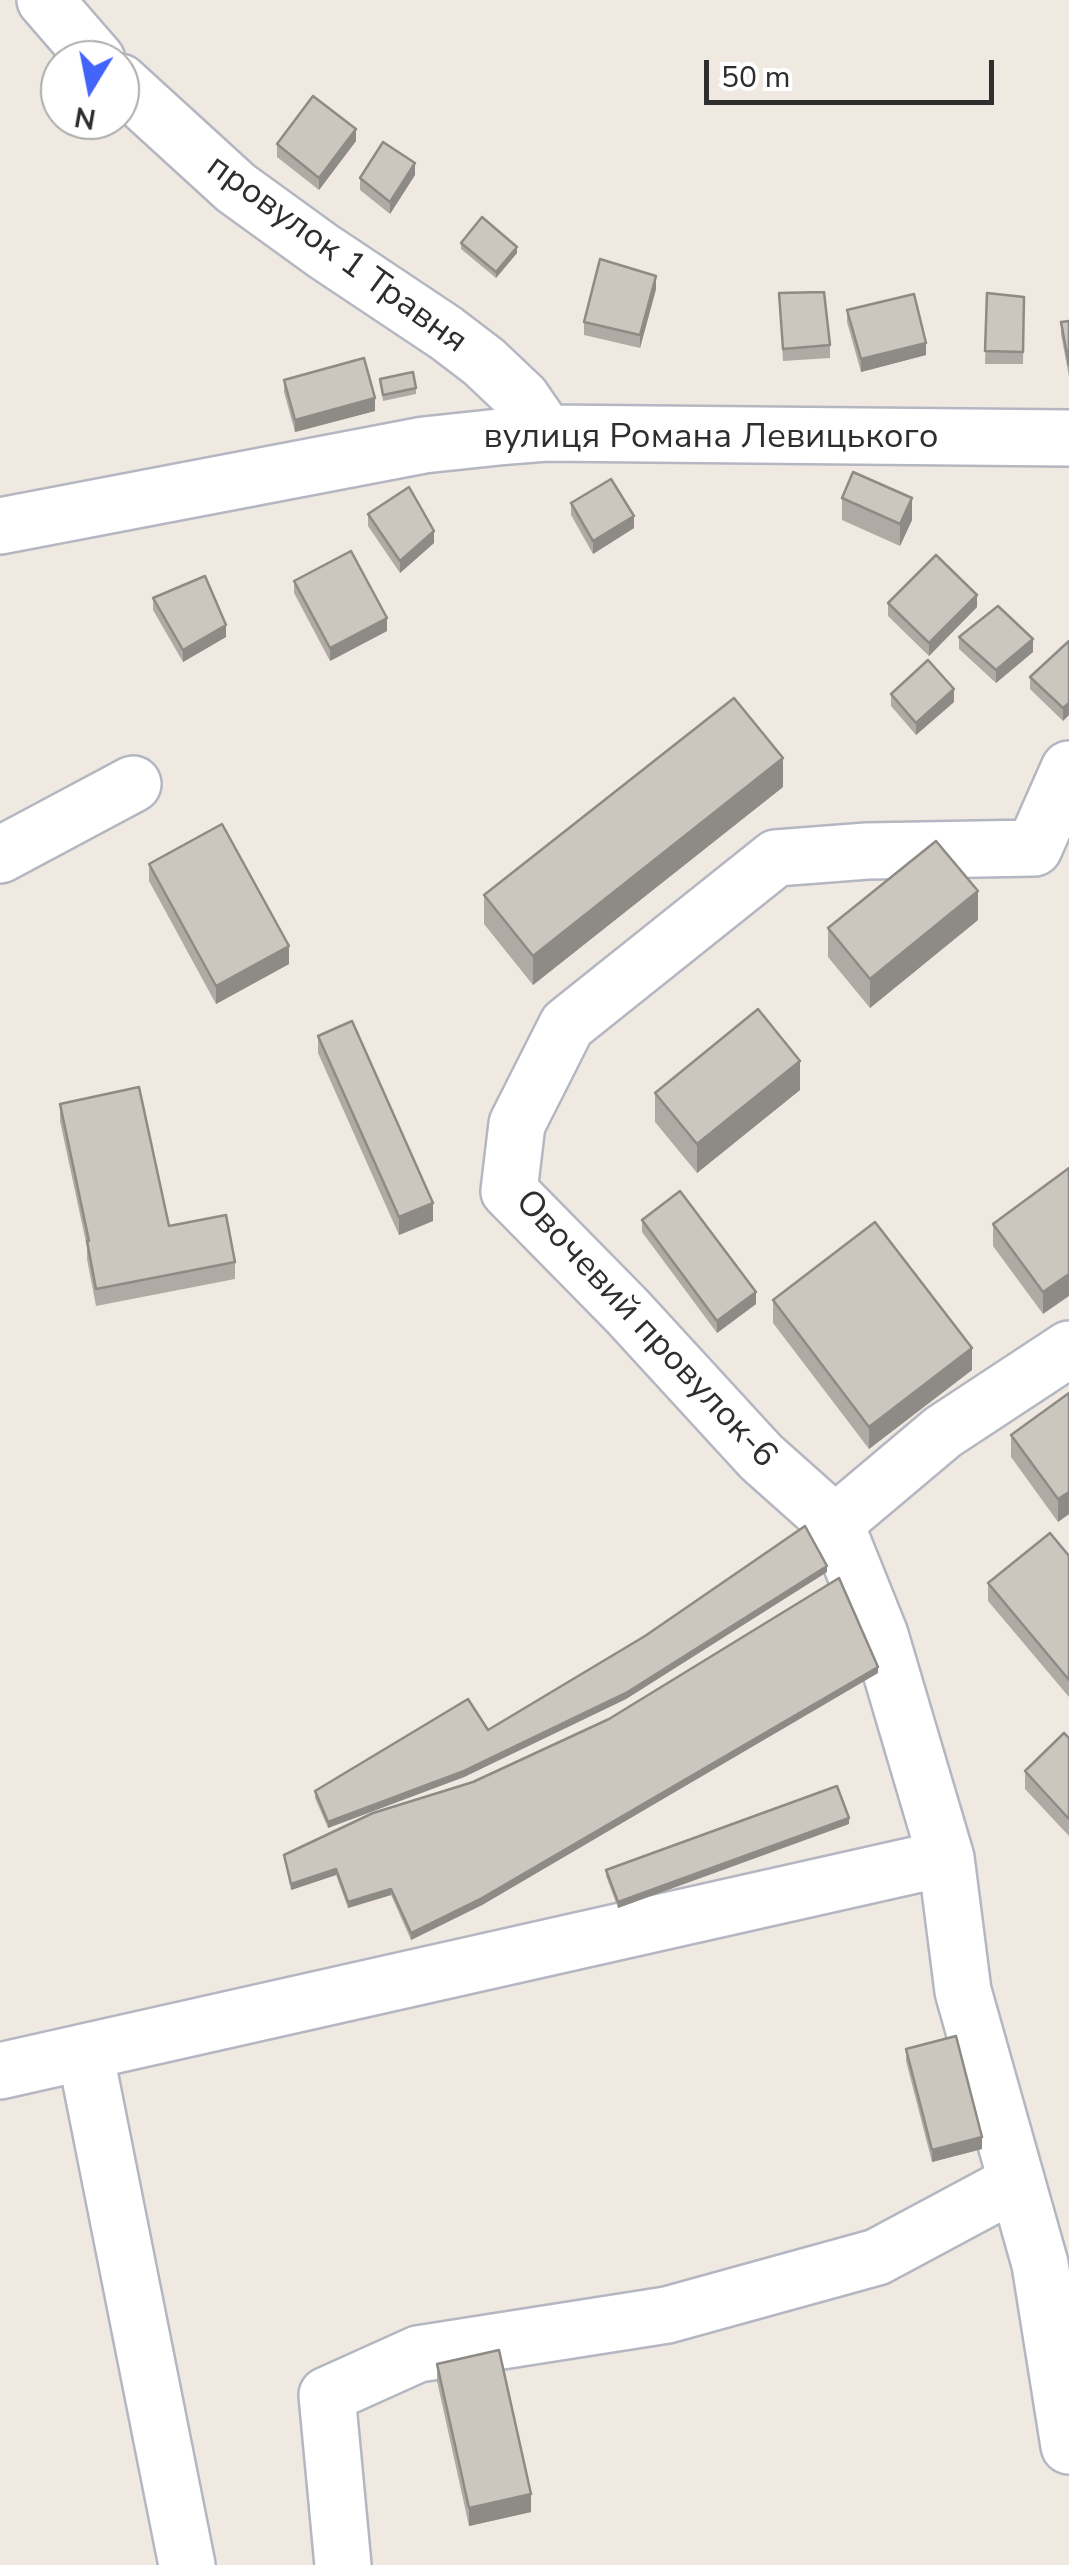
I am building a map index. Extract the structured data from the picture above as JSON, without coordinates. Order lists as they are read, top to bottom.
{
  "streets": {
    "street": ["провулок 1 Травня", "вулиця Романа Левицького", "Овочевий провулок-6"]
  },
  "crossings": [
    ["провулок 1 Травня", "вулиця Романа Левицького"]
  ],
  "scale_bar": "50 m",
  "north": "bottom"
}
